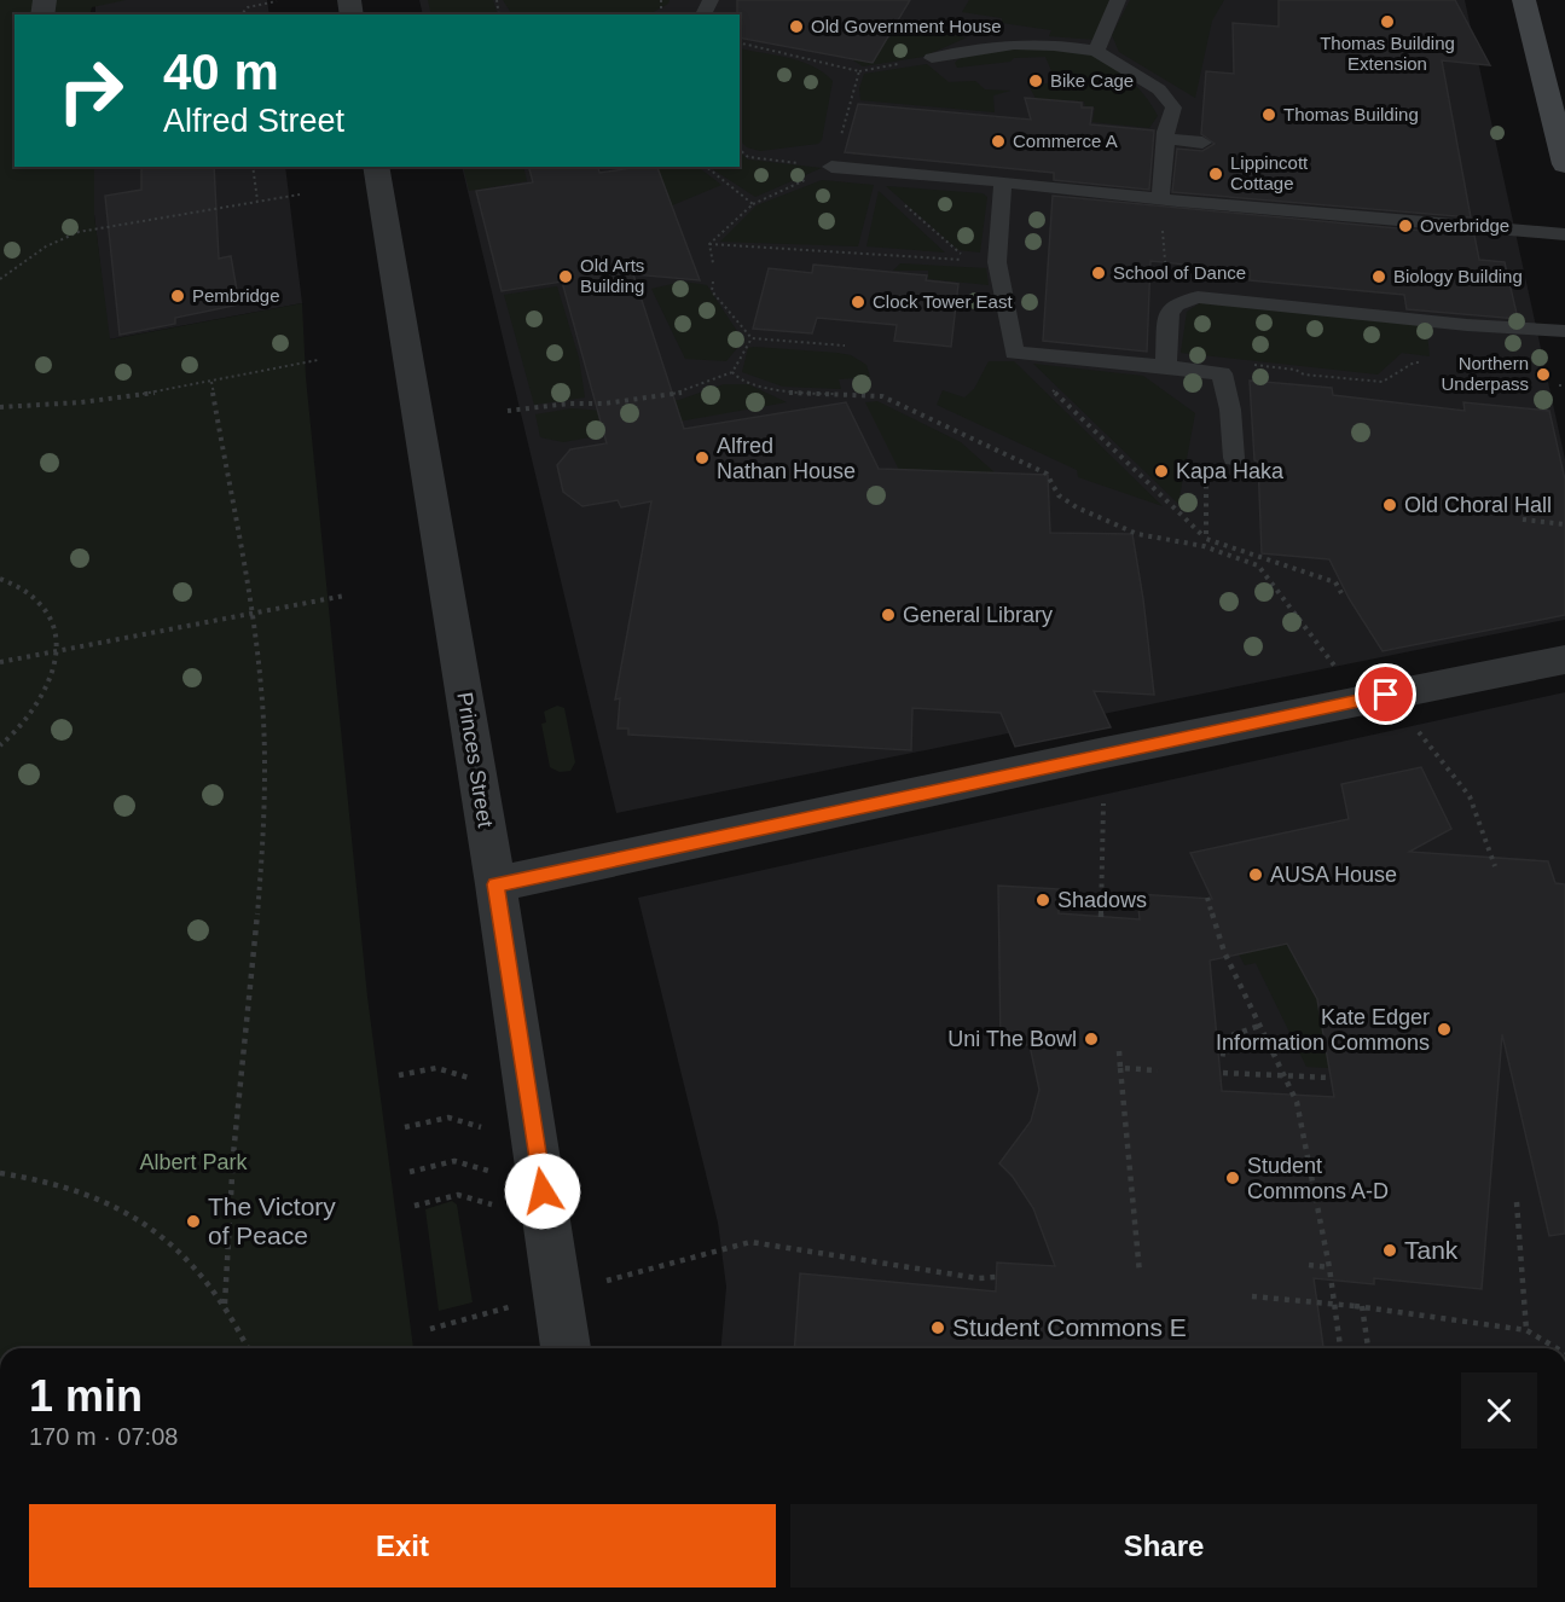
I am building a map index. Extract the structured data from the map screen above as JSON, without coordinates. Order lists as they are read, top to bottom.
{
  "streets": {
    "street": ["Princes Street"]
  },
  "parks": ["Albert Park"],
  "places": [
    "Thomas Building Extension",
    "Old Government House",
    "Bike Cage",
    "Thomas Building",
    "Commerce A",
    "Lippincott Cottage",
    "Overbridge",
    "School of Dance",
    "Old Arts Building",
    "Biology Building",
    "Pembridge",
    "Clock Tower East",
    "Northern Underpass",
    "Alfred Nathan House",
    "Kapa Haka",
    "Old Choral Hall",
    "General Library",
    "AUSA House",
    "Shadows",
    "Kate Edger Information Commons",
    "Uni The Bowl",
    "Student Commons A-D",
    "The Victory of Peace",
    "Tank",
    "Student Commons E"
  ],
  "page": {
    "turn": ["40 m", "Alfred Street"],
    "heading": ["1 min", "170 m · 07:08"],
    "buttons": ["Exit", "Share"]
  }
}
